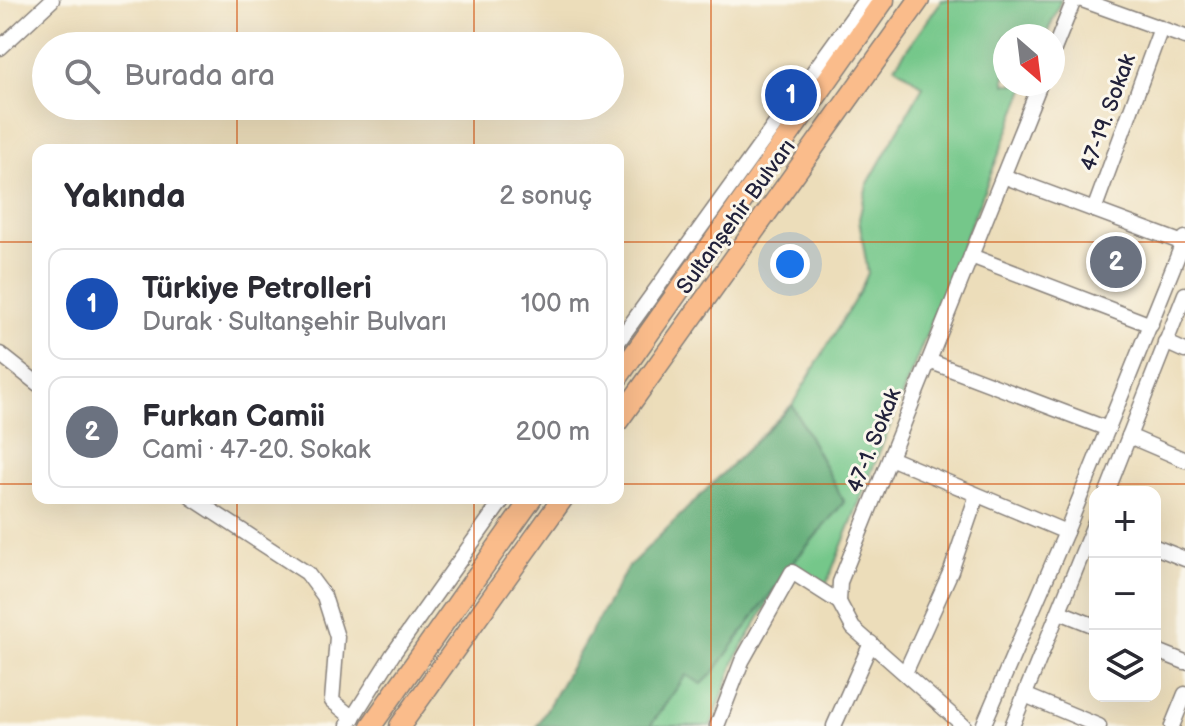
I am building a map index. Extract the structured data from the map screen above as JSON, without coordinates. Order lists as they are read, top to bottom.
{
  "streets": {
    "highway": ["Sultanşehir Bulvarı"],
    "street": ["47-19. Sokak", "47-1. Sokak"]
  },
  "north": "bottom right",
  "page": {
    "search": "Burada ara",
    "pins": ["1", "2"],
    "heading": ["Yakında", "2 sonuç"],
    "list": [
      {
        "mark": "1",
        "name": "Türkiye Petrolleri",
        "note": "Durak · Sultanşehir Bulvarı",
        "value": "100 m"
      },
      {
        "mark": "2",
        "name": "Furkan Camii",
        "note": "Cami · 47-20. Sokak",
        "value": "200 m"
      }
    ],
    "map_buttons": ["+", "−"]
  }
}
